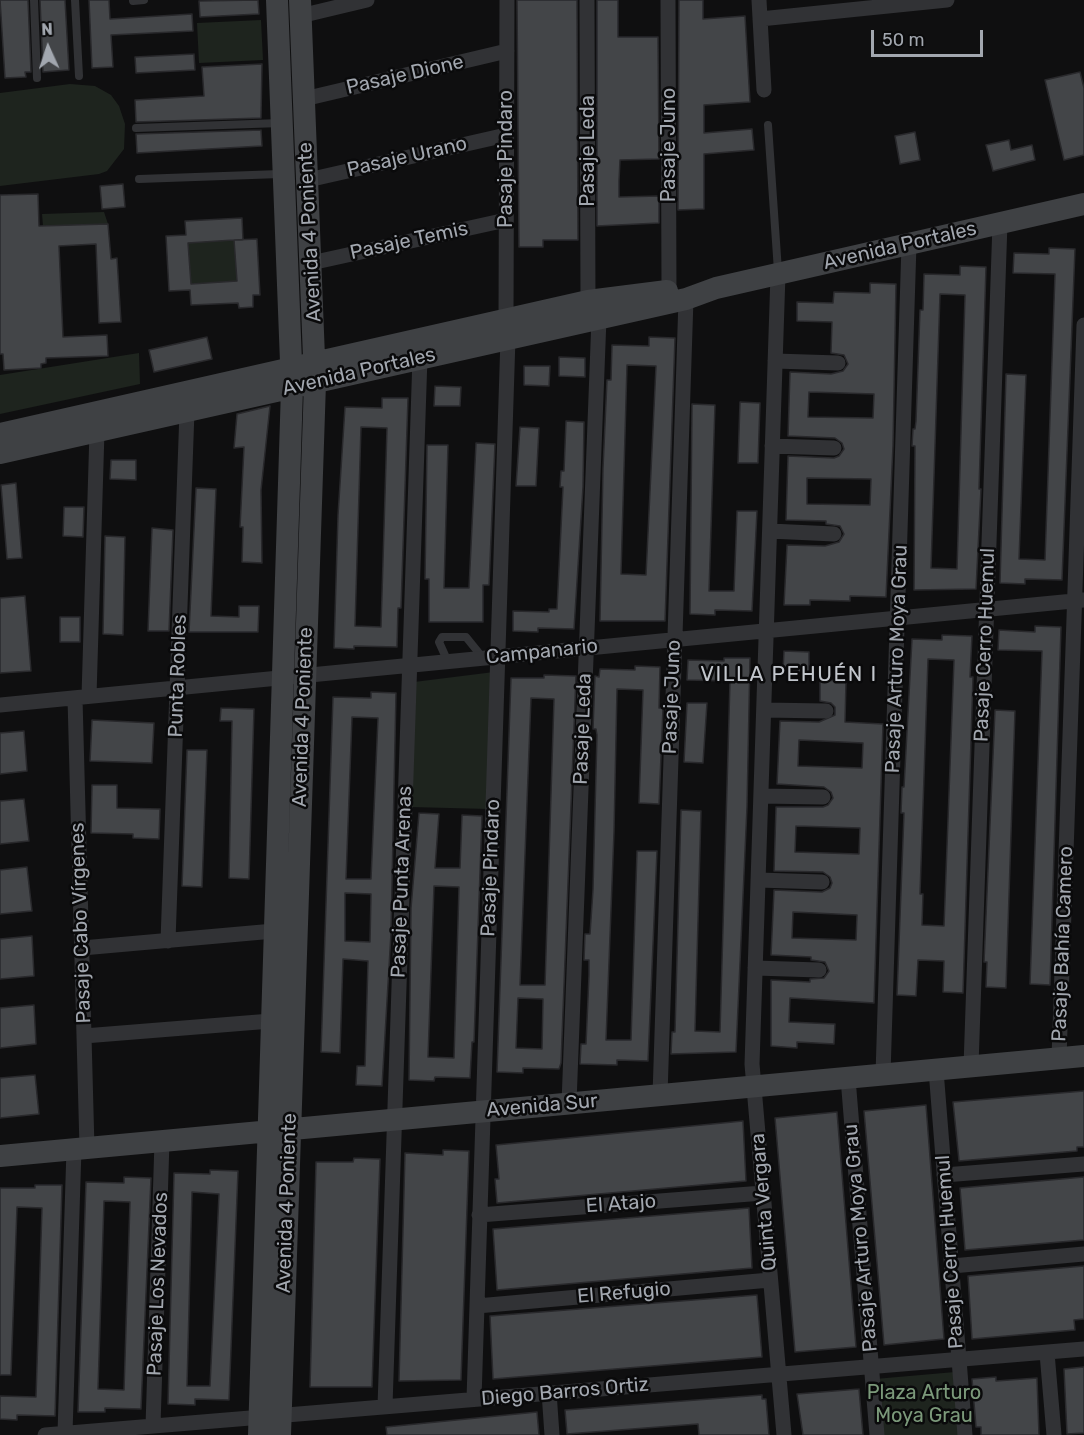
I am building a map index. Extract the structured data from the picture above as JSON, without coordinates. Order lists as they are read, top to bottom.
{
  "streets": {
    "street": [
      "Pasaje Dione",
      "Pasaje Juno",
      "Pasaje Leda",
      "Pasaje Urano",
      "Pasaje Pindaro",
      "Avenida 4 Poniente",
      "Pasaje Temis",
      "Avenida Portales",
      "Pasaje Cerro Huemul",
      "Campanario",
      "Pasaje Arturo Moya Grau",
      "Punta Robles",
      "Pasaje Punta Arenas",
      "Pasaje Cabo Vírgenes",
      "Pasaje Bahía Camero",
      "Avenida Sur",
      "Quinta Vergara",
      "El Atajo",
      "Pasaje Los Nevados",
      "El Refugio",
      "Diego Barros Ortiz"
    ]
  },
  "crossings": [
    ["Pasaje Dione", "Pasaje Pindaro"],
    ["Pasaje Dione", "Avenida 4 Poniente"],
    ["Pasaje Juno", "Avenida Portales"],
    ["Pasaje Juno", "Campanario"],
    ["Pasaje Juno", "Avenida Sur"],
    ["Pasaje Leda", "Avenida Portales"],
    ["Pasaje Leda", "Campanario"],
    ["Pasaje Leda", "Avenida Sur"],
    ["Pasaje Urano", "Pasaje Pindaro"],
    ["Pasaje Urano", "Avenida 4 Poniente"],
    ["Pasaje Pindaro", "Pasaje Temis"],
    ["Pasaje Pindaro", "Avenida Portales"],
    ["Pasaje Pindaro", "Campanario"],
    ["Pasaje Pindaro", "Avenida Sur"],
    ["Pasaje Pindaro", "El Atajo"],
    ["Pasaje Pindaro", "El Refugio"],
    ["Pasaje Pindaro", "Diego Barros Ortiz"],
    ["Avenida 4 Poniente", "Pasaje Temis"],
    ["Avenida 4 Poniente", "Avenida Portales"],
    ["Avenida 4 Poniente", "Campanario"],
    ["Avenida 4 Poniente", "Avenida Sur"],
    ["Avenida 4 Poniente", "Diego Barros Ortiz"],
    ["Avenida Portales", "Pasaje Cerro Huemul"],
    ["Avenida Portales", "Pasaje Arturo Moya Grau"],
    ["Avenida Portales", "Punta Robles"],
    ["Avenida Portales", "Pasaje Punta Arenas"],
    ["Avenida Portales", "Pasaje Cabo Vírgenes"],
    ["Avenida Portales", "Quinta Vergara"],
    ["Pasaje Cerro Huemul", "Campanario"],
    ["Pasaje Cerro Huemul", "Avenida Sur"],
    ["Pasaje Cerro Huemul", "Diego Barros Ortiz"],
    ["Campanario", "Pasaje Arturo Moya Grau"],
    ["Campanario", "Punta Robles"],
    ["Campanario", "Pasaje Punta Arenas"],
    ["Campanario", "Pasaje Cabo Vírgenes"],
    ["Campanario", "Pasaje Bahía Camero"],
    ["Campanario", "Quinta Vergara"],
    ["Pasaje Arturo Moya Grau", "Avenida Sur"],
    ["Pasaje Arturo Moya Grau", "Diego Barros Ortiz"],
    ["Pasaje Punta Arenas", "Avenida Sur"],
    ["Pasaje Punta Arenas", "Diego Barros Ortiz"],
    ["Pasaje Cabo Vírgenes", "Avenida Sur"],
    ["Pasaje Cabo Vírgenes", "Diego Barros Ortiz"],
    ["Pasaje Bahía Camero", "Avenida Sur"],
    ["Avenida Sur", "Quinta Vergara"],
    ["Avenida Sur", "Pasaje Los Nevados"],
    ["Quinta Vergara", "El Atajo"],
    ["Quinta Vergara", "El Refugio"],
    ["Quinta Vergara", "Diego Barros Ortiz"],
    ["Pasaje Los Nevados", "Diego Barros Ortiz"]
  ],
  "districts": ["VILLA PEHUÉN I"],
  "parks": ["Plaza Arturo Moya Grau"],
  "scale_bar": "50 m",
  "north": "top"
}
